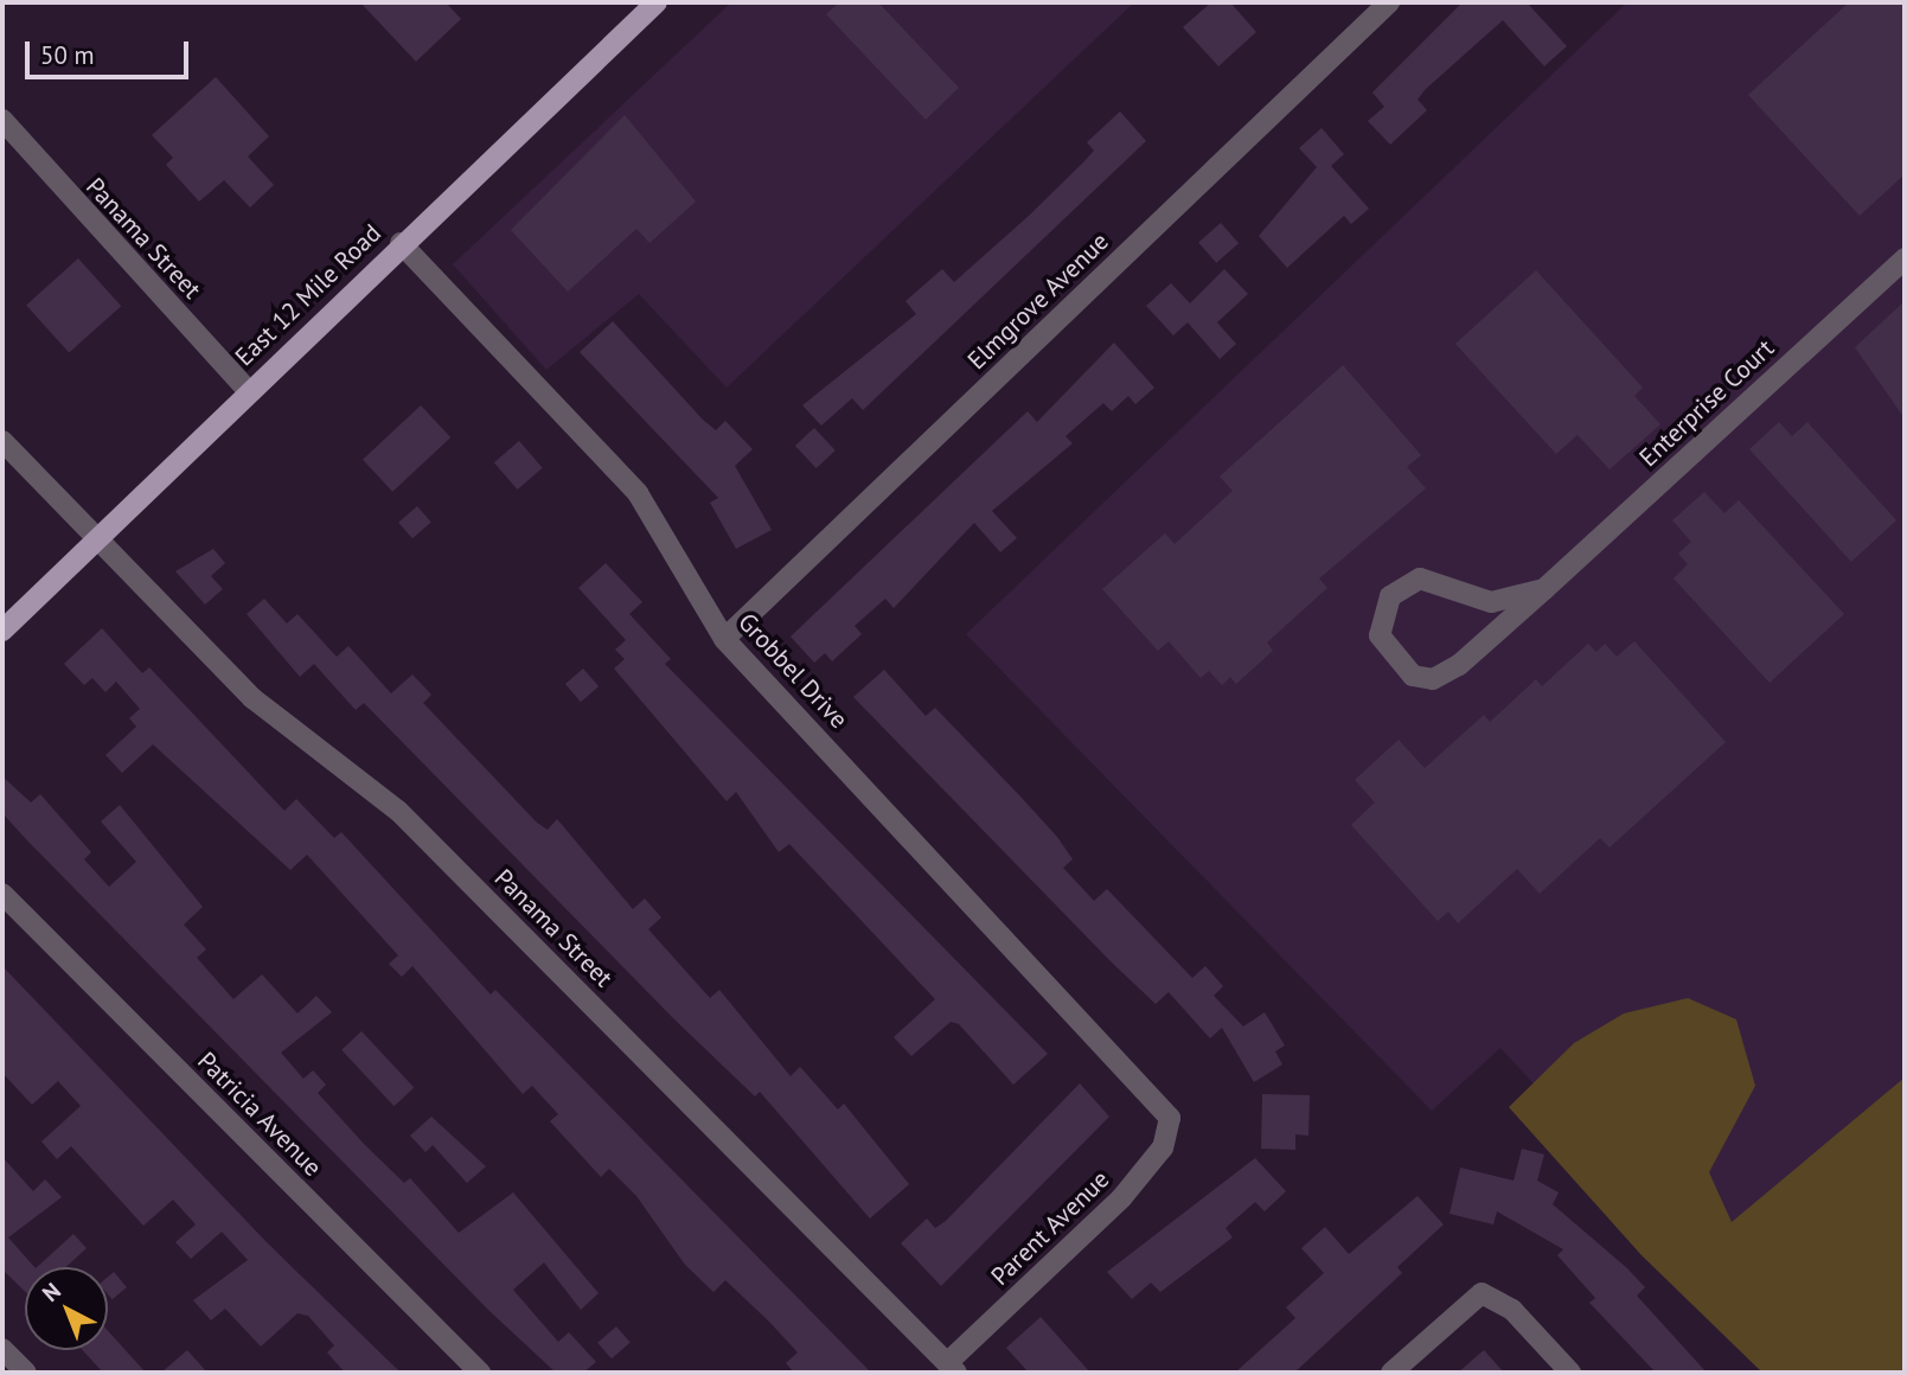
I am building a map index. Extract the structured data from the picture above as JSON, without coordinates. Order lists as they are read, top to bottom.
{
  "streets": {
    "main road": ["East 12 Mile Road"],
    "street": [
      "Panama Street",
      "Elmgrove Avenue",
      "Enterprise Court",
      "Grobbel Drive",
      "Patricia Avenue",
      "Parent Avenue"
    ]
  },
  "crossings": [
    ["Panama Street", "East 12 Mile Road"],
    ["Panama Street", "Parent Avenue"],
    ["East 12 Mile Road", "Grobbel Drive"],
    ["Elmgrove Avenue", "Grobbel Drive"],
    ["Grobbel Drive", "Parent Avenue"]
  ],
  "scale_bar": "50 m",
  "north": "top left"
}
